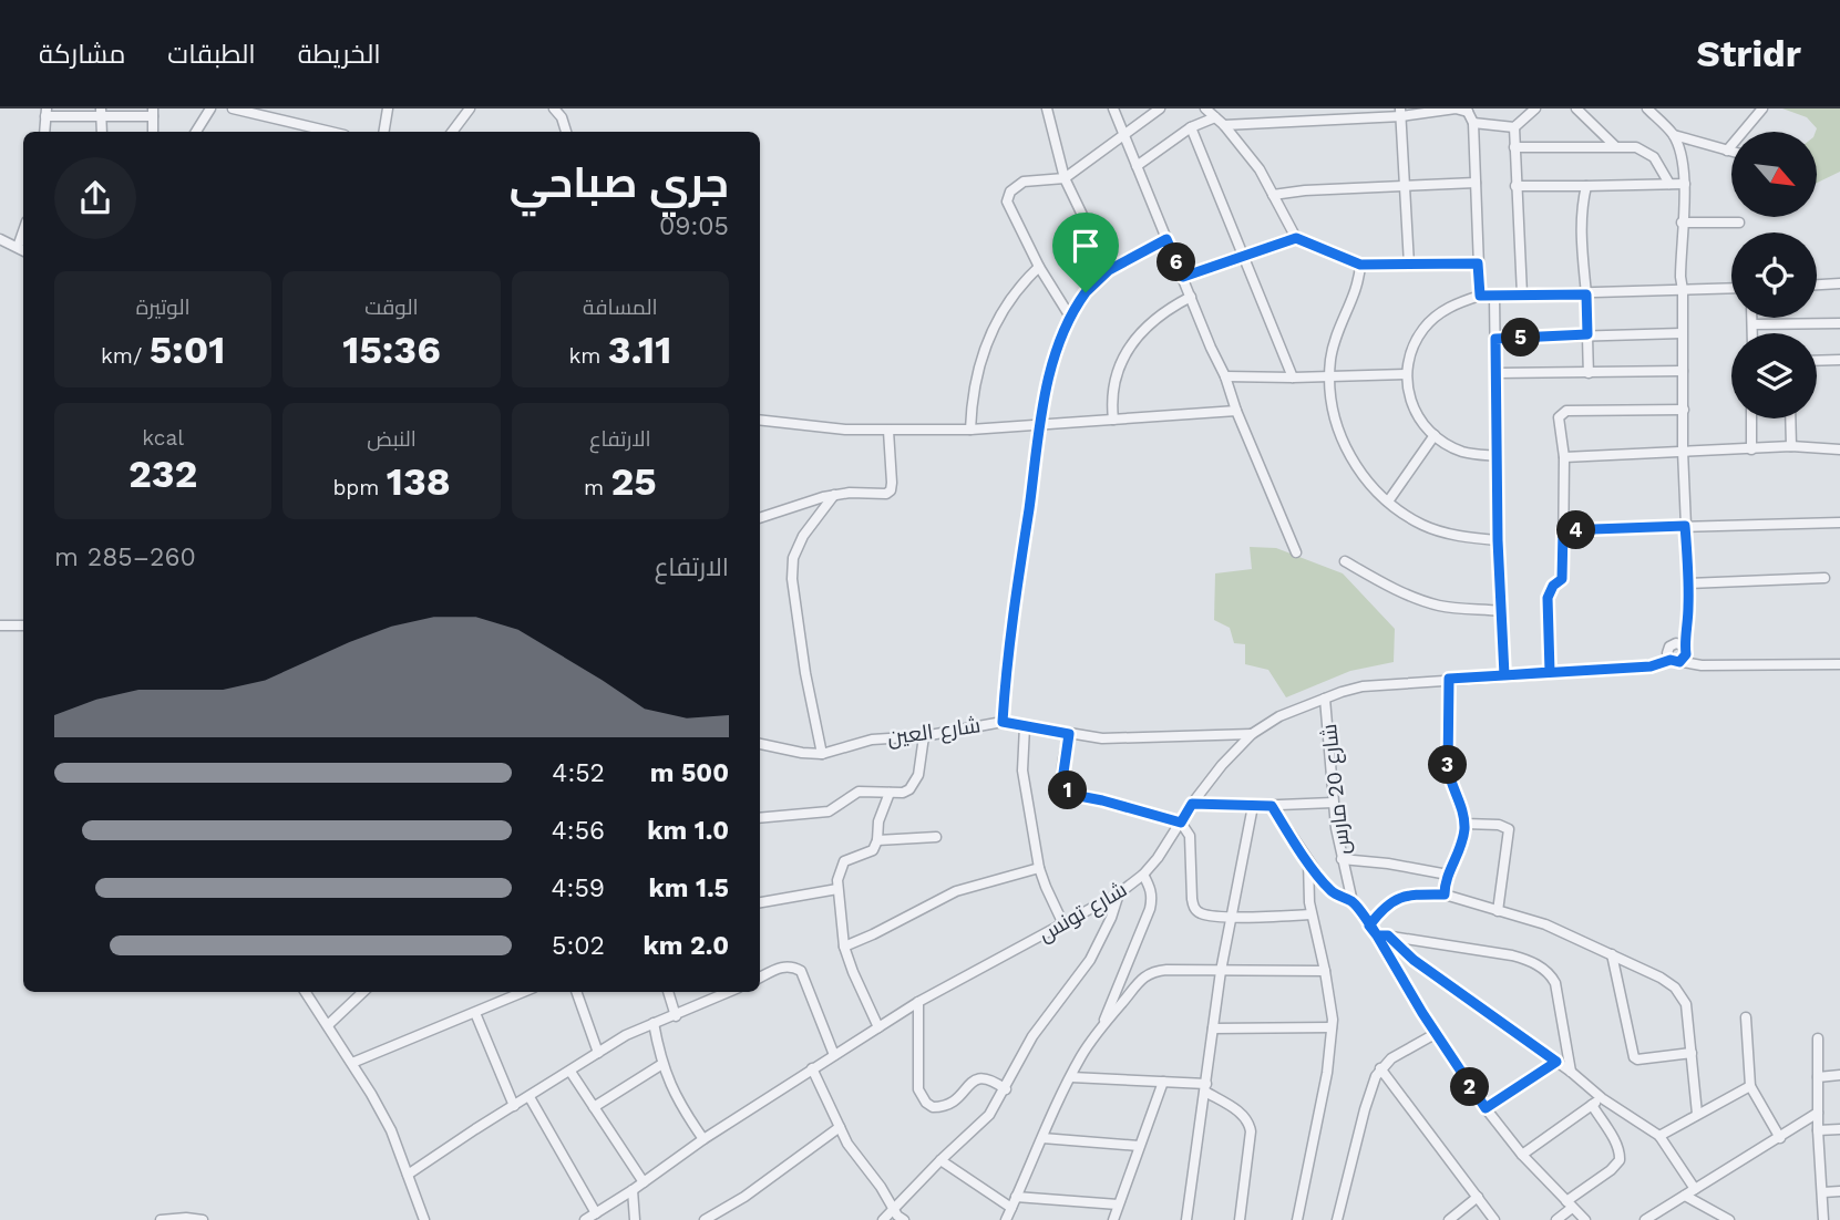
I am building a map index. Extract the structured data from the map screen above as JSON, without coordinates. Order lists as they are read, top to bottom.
{
  "streets": {
    "street": ["شارع العين", "شارع 20 مارس", "شارع تونس"]
  },
  "crossings": [
    ["شارع العين", "شارع تونس"],
    ["شارع 20 مارس", "شارع تونس"]
  ],
  "north": "bottom right",
  "page": {
    "header": "Stridr",
    "nav": ["الخريطة", "الطبقات", "مشاركة"],
    "heading": ["جري صباحي", "09:05"],
    "pins": [
      "6",
      "5",
      "4",
      "3",
      "1",
      "2"
    ],
    "stats": [
      ["المسافة", "3.11 km"],
      ["الوقت", "15:36"],
      ["الوتيرة", "5:01 /km"],
      ["الارتفاع", "25 m"],
      ["النبض", "138 bpm"],
      ["kcal", "232"]
    ],
    "chart": ["الارتفاع", "260–285 m"],
    "list": [
      {
        "name": "500 m",
        "note": "4:52"
      },
      {
        "name": "1.0 km",
        "note": "4:56"
      },
      {
        "name": "1.5 km",
        "note": "4:59"
      },
      {
        "name": "2.0 km",
        "note": "5:02"
      }
    ]
  }
}
